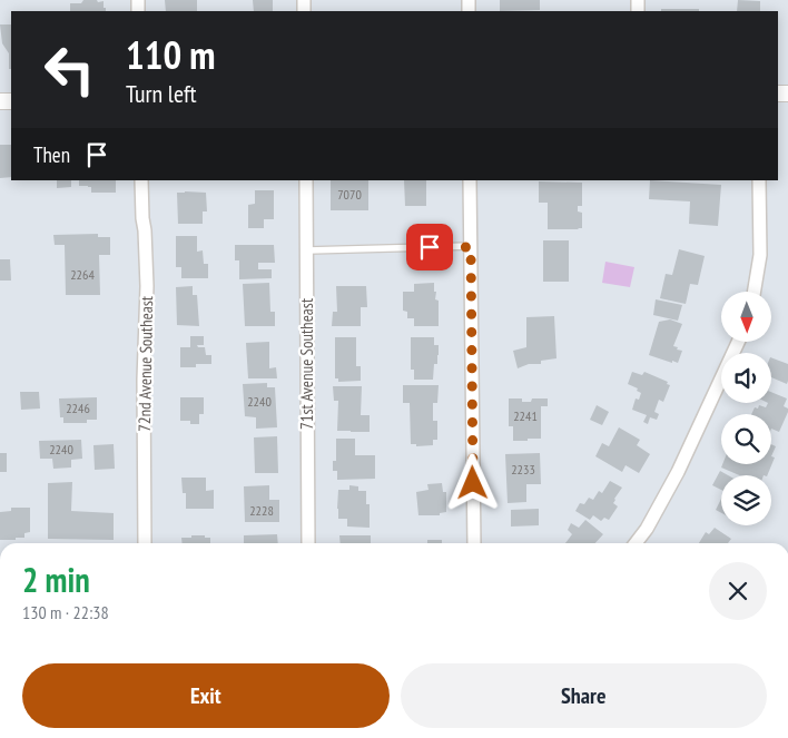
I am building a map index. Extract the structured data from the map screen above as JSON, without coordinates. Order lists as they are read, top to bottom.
{
  "streets": {
    "street": ["72nd Avenue Southeast", "71st Avenue Southeast"]
  },
  "house_numbers": [
    "7070",
    "2264",
    "2240",
    "2246",
    "2241",
    "2240",
    "2233",
    "2228"
  ],
  "north": "bottom",
  "page": {
    "turn": ["110 m", "Turn left"],
    "then": "Then",
    "heading": ["2 min", "130 m · 22:38"],
    "buttons": ["Exit", "Share"]
  }
}
